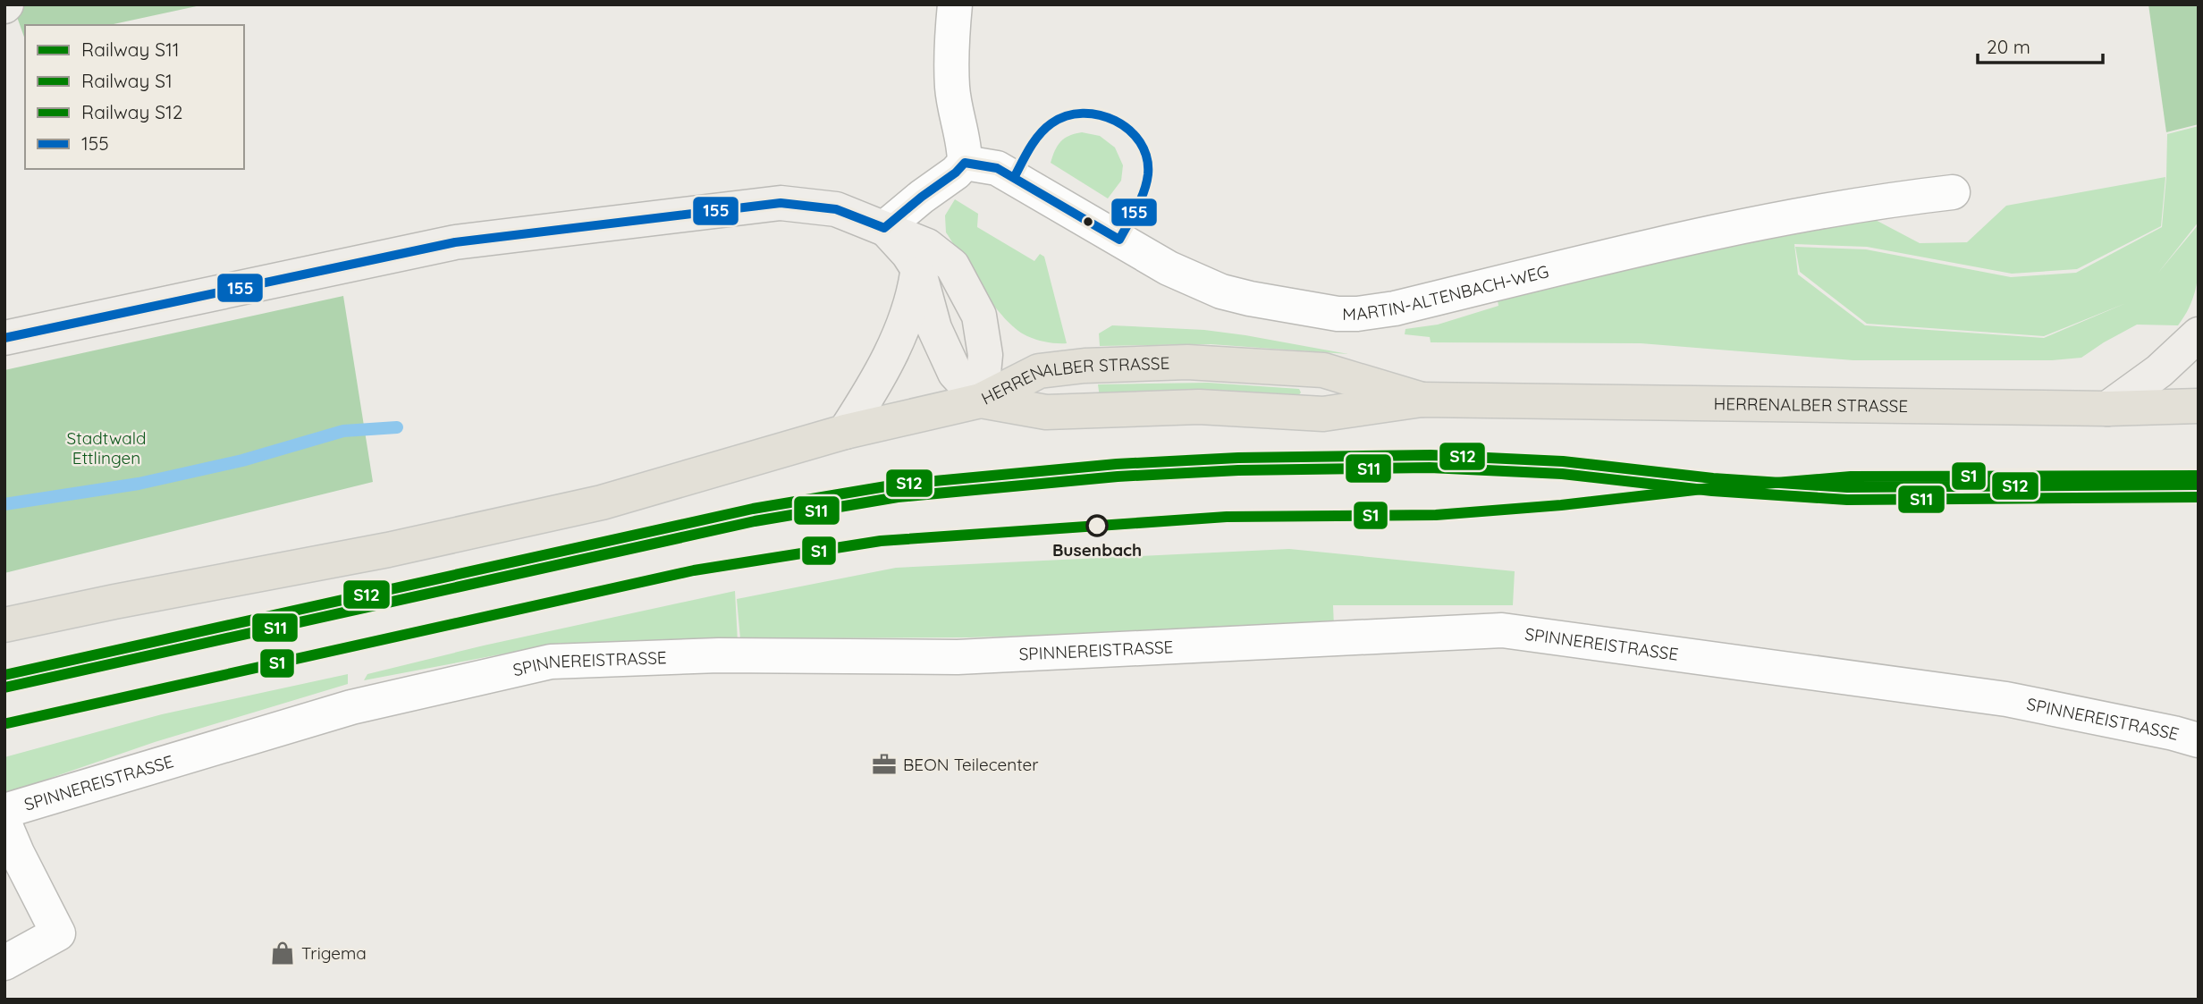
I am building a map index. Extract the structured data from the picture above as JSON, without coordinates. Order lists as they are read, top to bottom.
{
  "streets": {
    "main road": ["HERRENALBER STRASSE"],
    "street": ["MARTIN-ALTENBACH-WEG", "SPINNEREISTRASSE"]
  },
  "parks": ["Stadtwald Ettlingen"],
  "places": {
    "other": ["Busenbach"],
    "office": ["BEON Teilecenter"],
    "shop": ["Trigema"]
  },
  "lines": [
    "transit line 155",
    "rail line S12",
    "rail line S11",
    "rail line S1"
  ],
  "legend": [
    "Railway S11",
    "Railway S1",
    "Railway S12",
    "155"
  ],
  "scale_bar": "20 m"
}
